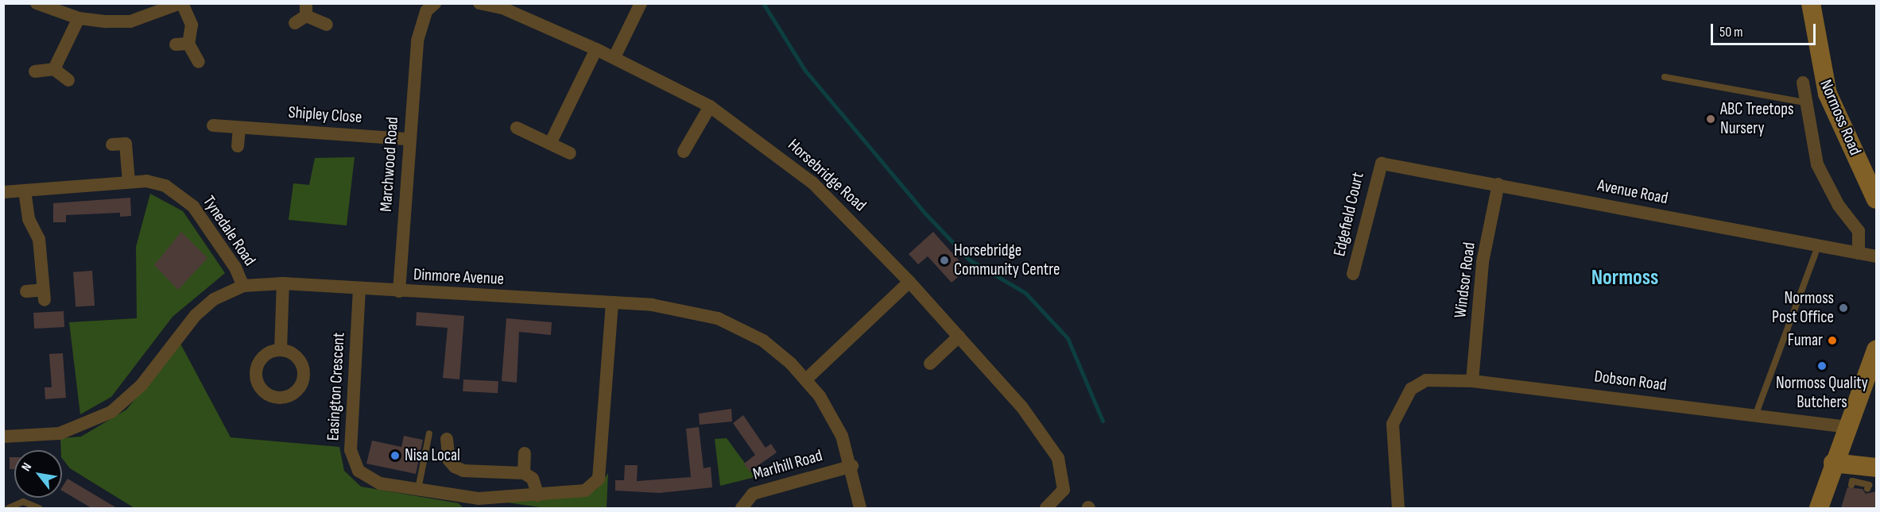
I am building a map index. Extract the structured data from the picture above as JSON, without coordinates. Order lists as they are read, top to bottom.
{
  "streets": {
    "main road": ["Normoss Road"],
    "street": [
      "Shipley Close",
      "Marchwood Road",
      "Horsebridge Road",
      "Avenue Road",
      "Edgefield Court",
      "Tynedale Road",
      "Dinmore Avenue",
      "Windsor Road",
      "Dobson Road",
      "Easington Crescent",
      "Marlhill Road"
    ]
  },
  "crossings": [
    ["Shipley Close", "Marchwood Road"],
    ["Normoss Road", "Avenue Road"],
    ["Marchwood Road", "Dinmore Avenue"],
    ["Avenue Road", "Edgefield Court"],
    ["Avenue Road", "Windsor Road"],
    ["Tynedale Road", "Dinmore Avenue"],
    ["Dinmore Avenue", "Easington Crescent"],
    ["Dinmore Avenue", "Marlhill Road"],
    ["Windsor Road", "Dobson Road"]
  ],
  "districts": ["Normoss"],
  "places": [
    "ABC Treetops Nursery",
    "Horsebridge Community Centre",
    "Normoss Post Office",
    "Fumar",
    "Normoss Quality Butchers",
    "Nisa Local"
  ],
  "scale_bar": "50 m",
  "north": "top left"
}
